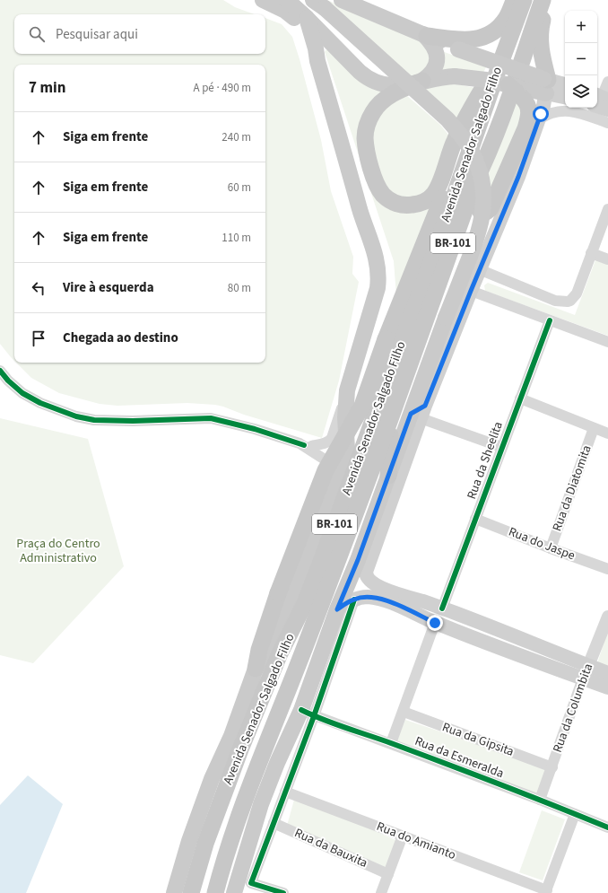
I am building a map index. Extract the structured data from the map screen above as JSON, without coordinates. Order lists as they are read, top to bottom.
{
  "streets": {
    "highway": ["Avenida Senador Salgado Filho", "BR-101"],
    "street": [
      "Rua da Sheelita",
      "Rua da Diatomita",
      "Rua do Jaspe",
      "Rua da Columbita",
      "Rua da Gipsita",
      "Rua da Esmeralda",
      "Rua do Amianto",
      "Rua da Bauxita"
    ]
  },
  "crossings": [
    ["Avenida Senador Salgado Filho", "BR-101"],
    ["Rua da Sheelita", "Rua do Jaspe"],
    ["Rua da Diatomita", "Rua do Jaspe"],
    ["Rua da Columbita", "Rua da Gipsita"],
    ["Rua da Columbita", "Rua da Esmeralda"]
  ],
  "parks": ["Praça do Centro Administrativo"],
  "page": {
    "map_buttons": ["+", "−"],
    "search": "Pesquisar aqui",
    "heading": ["7 min", "A pé · 490 m"],
    "list": [
      ["Siga em frente", "240 m"],
      ["Siga em frente", "60 m"],
      ["Siga em frente", "110 m"],
      ["Vire à esquerda", "80 m"],
      "Chegada ao destino"
    ]
  }
}
